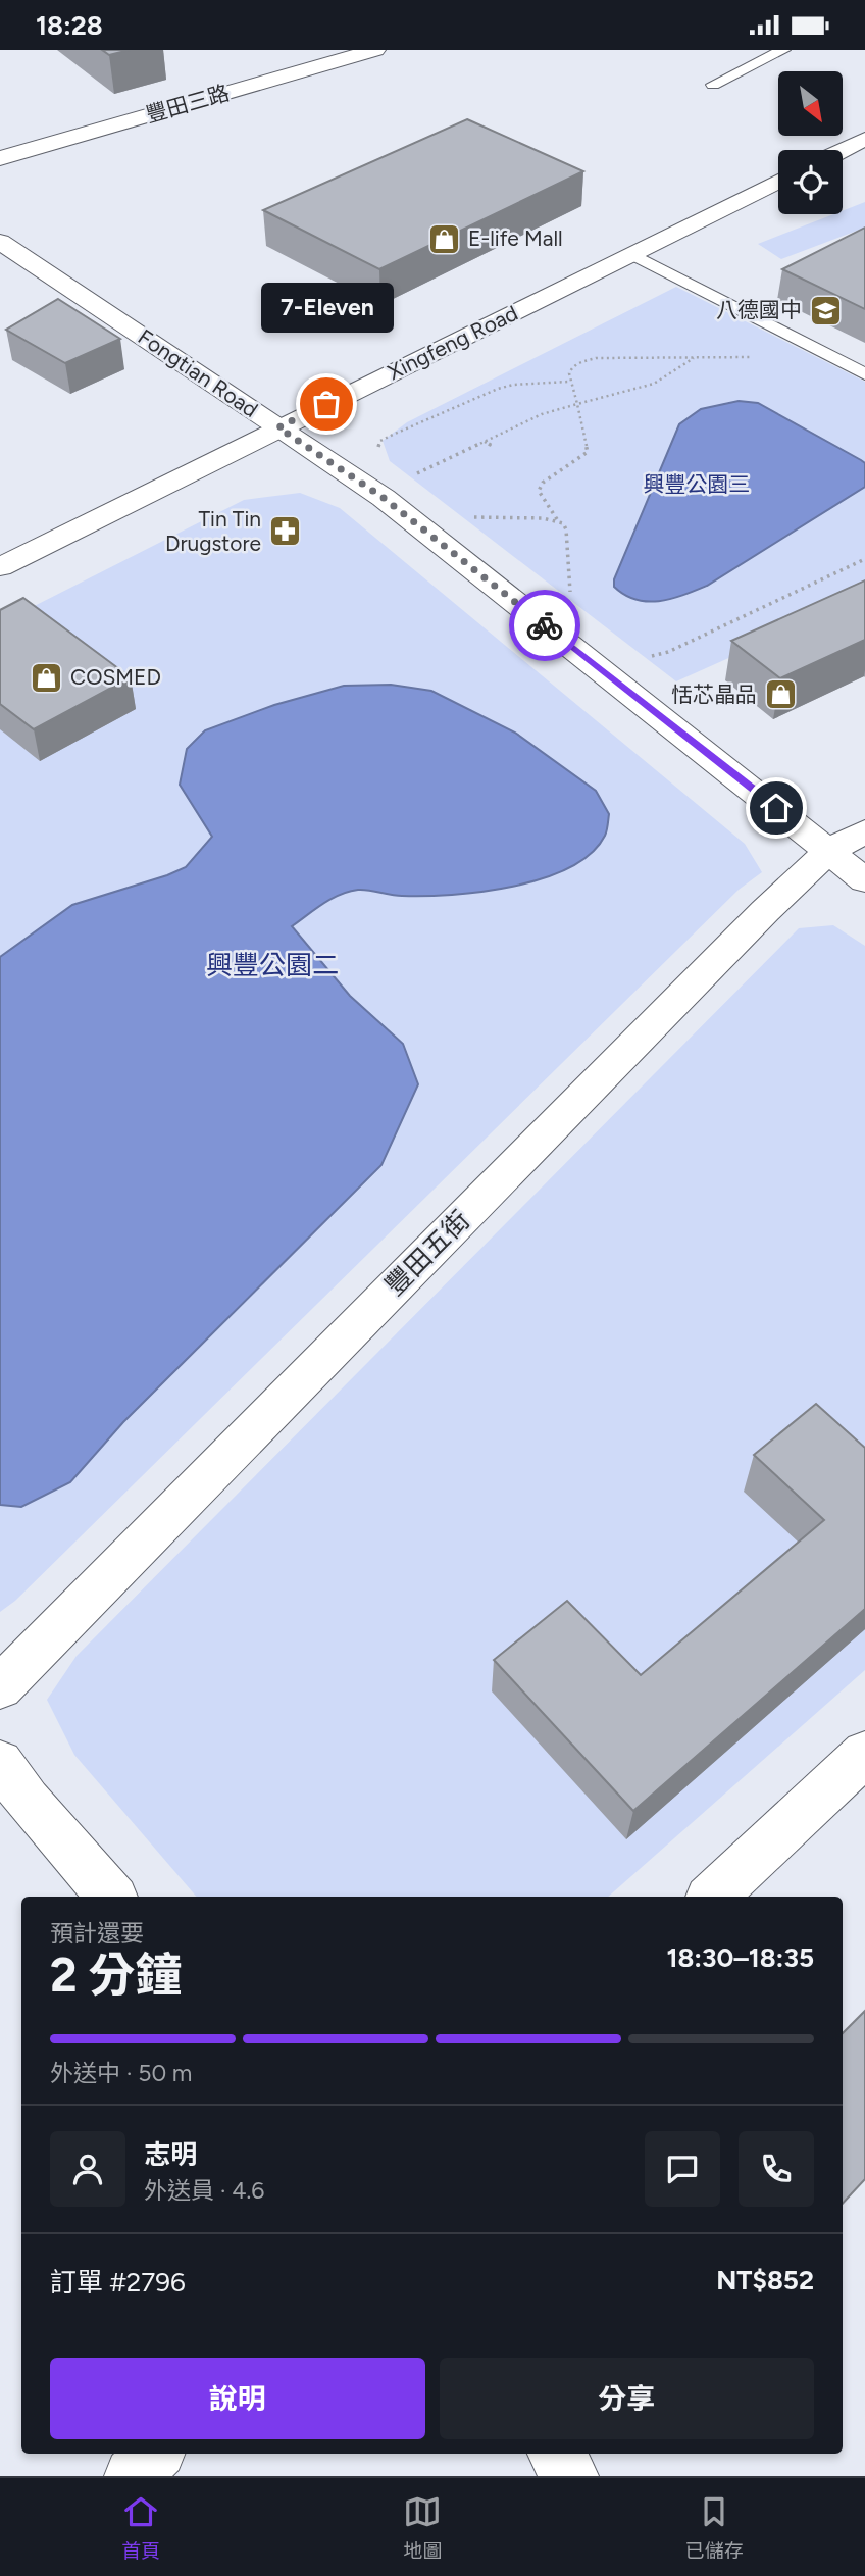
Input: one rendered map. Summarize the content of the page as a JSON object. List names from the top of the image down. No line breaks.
{"streets":{"street":["豐田三路","Xingfeng Road","Fongtian Road","豐田五街"]},"crossings":[["Xingfeng Road","Fongtian Road"],["Fongtian Road","豐田五街"]],"parks":["興豐公園三","興豐公園二"],"places":{"shop":["E-life Mall","COSMED","恬芯晶品"],"school or university":["八德國中"],"other":["7-Eleven"],"pharmacy":["Tin Tin Drugstore"]},"north":"bottom right","page":{"status":"18:28","bubble":"7-Eleven","heading":["2 分鐘","預計還要","18:30–18:35"],"panel":["志明","外送員 · 4.6","訂單 #2796","NT$852"],"bar":"外送中 · 50 m","buttons":["說明","分享"],"tabs":["首頁","地圖","已儲存"]}}
